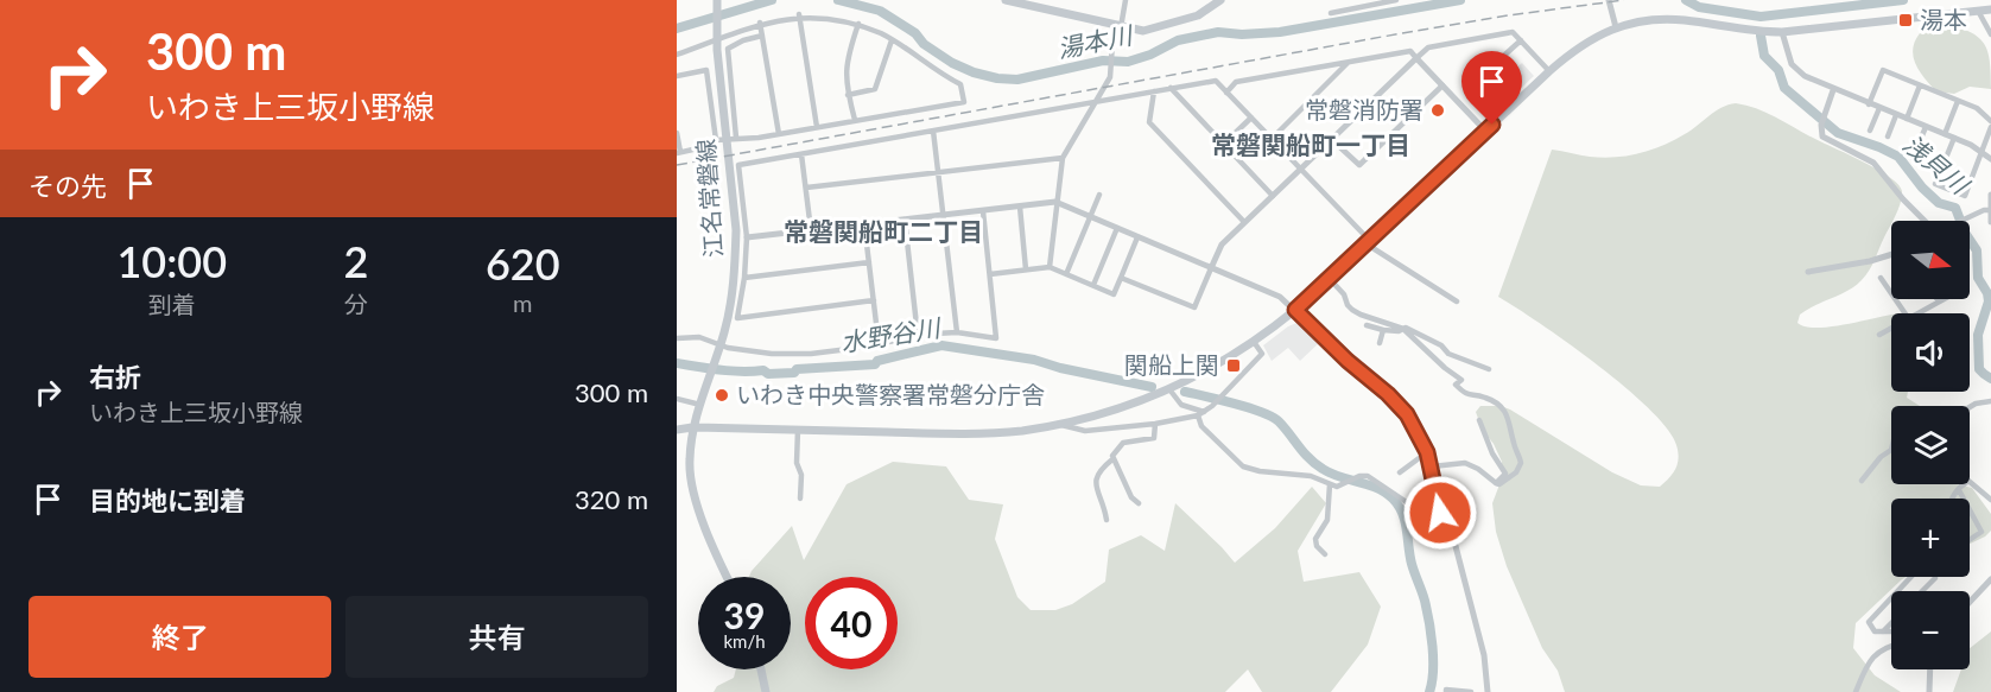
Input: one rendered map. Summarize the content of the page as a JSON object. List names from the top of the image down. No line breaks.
{"streets":{"main road":["江名常磐線"]},"districts":["常磐関船町一丁目","常磐関船町二丁目"],"water":["湯本川","浅貝川","水野谷川"],"places":{"transit":["湯本","関船上関"],"other":["常磐消防署","いわき中央警察署常磐分庁舎"]},"north":"right","page":{"turn":["300 m","いわき上三坂小野線"],"then":"その先","eta":["10:00","到着","2","分","620","m"],"map_buttons":["+","−"],"list":[{"name":"右折","note":"いわき上三坂小野線","value":"300 m"},{"name":"目的地に到着","value":"320 m"}],"speed":"39 km/h","limit":"40","buttons":["終了","共有"]}}
